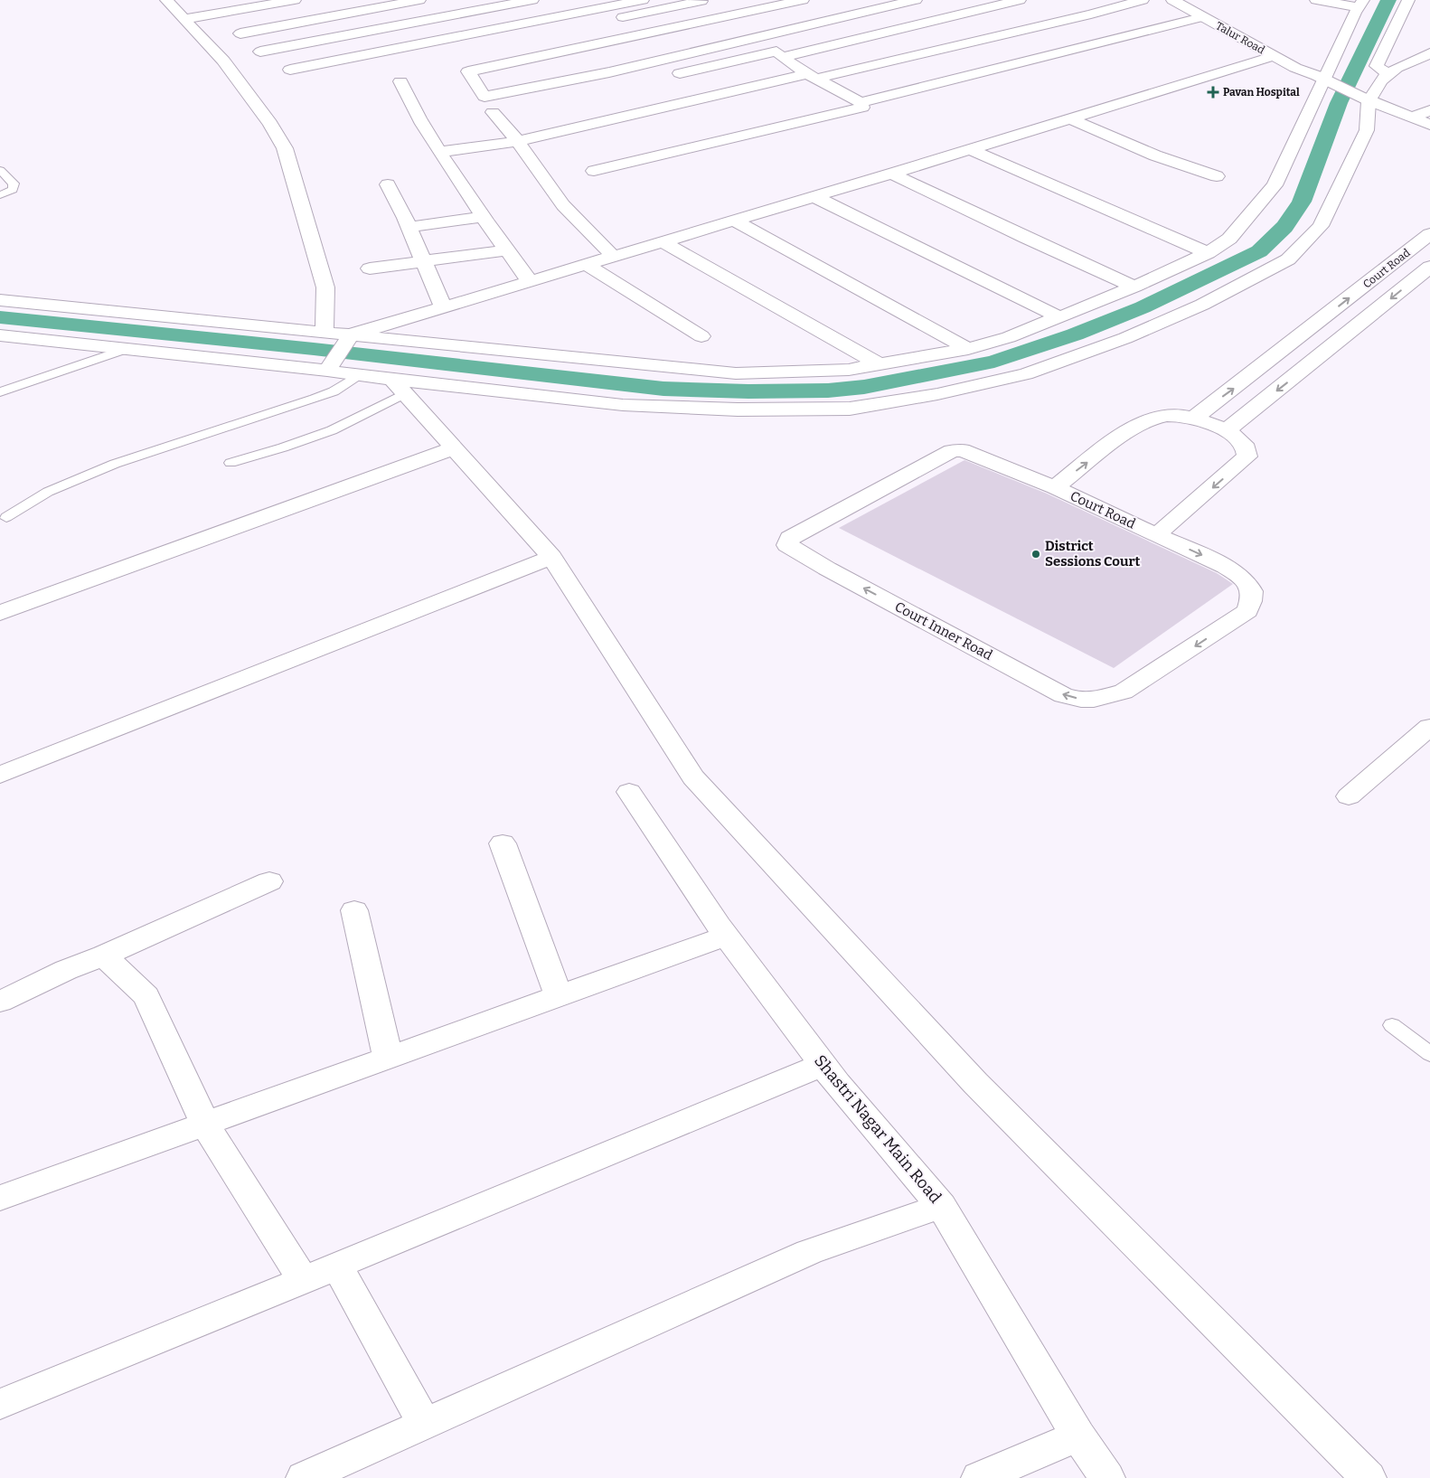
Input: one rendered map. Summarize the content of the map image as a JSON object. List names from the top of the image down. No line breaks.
{"streets":{"street":["Talur Road","Court Road","Court Inner Road","Shastri Nagar Main Road"]},"crossings":[["Court Road","Court Inner Road"]],"places":{"health":["Pavan Hospital"],"other":["District Sessions Court"]}}
